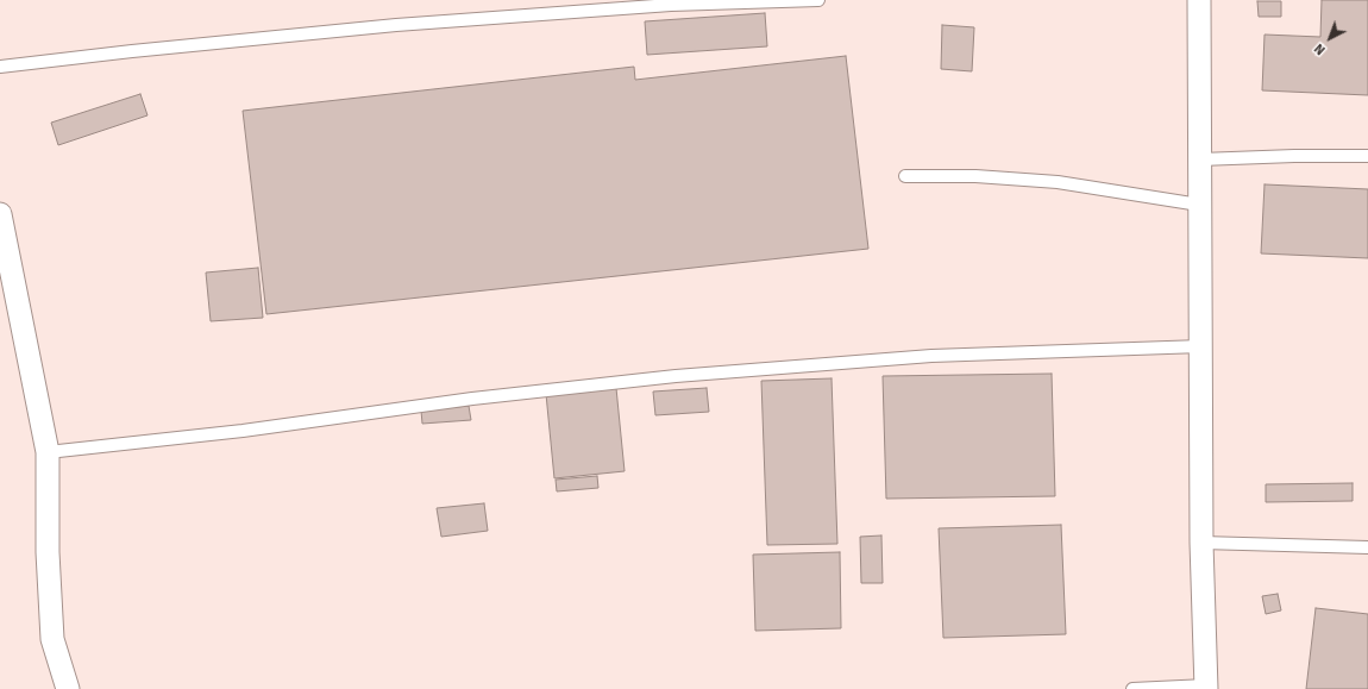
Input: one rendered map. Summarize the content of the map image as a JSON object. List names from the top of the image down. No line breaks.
{"north":"bottom left"}
